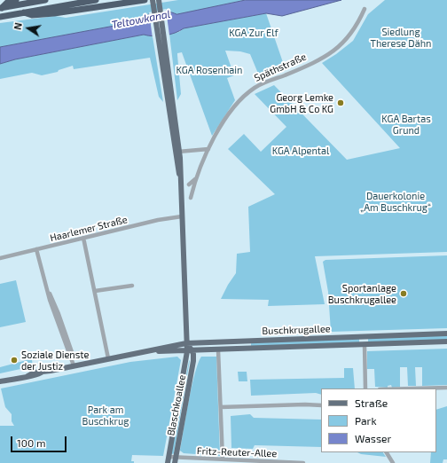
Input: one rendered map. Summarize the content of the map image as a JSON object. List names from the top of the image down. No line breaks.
{"streets":{"main road":["Buschkrugallee","Blaschkoallee"],"street":["Späthstraße","Haarlemer Straße","Fritz-Reuter-Allee"]},"crossings":[["Buschkrugallee","Blaschkoallee"],["Blaschkoallee","Fritz-Reuter-Allee"]],"water":["Teltowkanal"],"parks":["Siedlung Therese Dähn","KGA Zur Elf","KGA Rosenhain","KGA Bartas Grund","KGA Alpental","Dauerkolonie „Am Buschkrug“","Park am Buschkrug"],"places":["Georg Lemke GmbH & Co KG","Sportanlage Buschkrugallee","Soziale Dienste der Justiz"],"legend":["Straße","Park","Wasser"],"scale_bar":"100 m","north":"left"}
